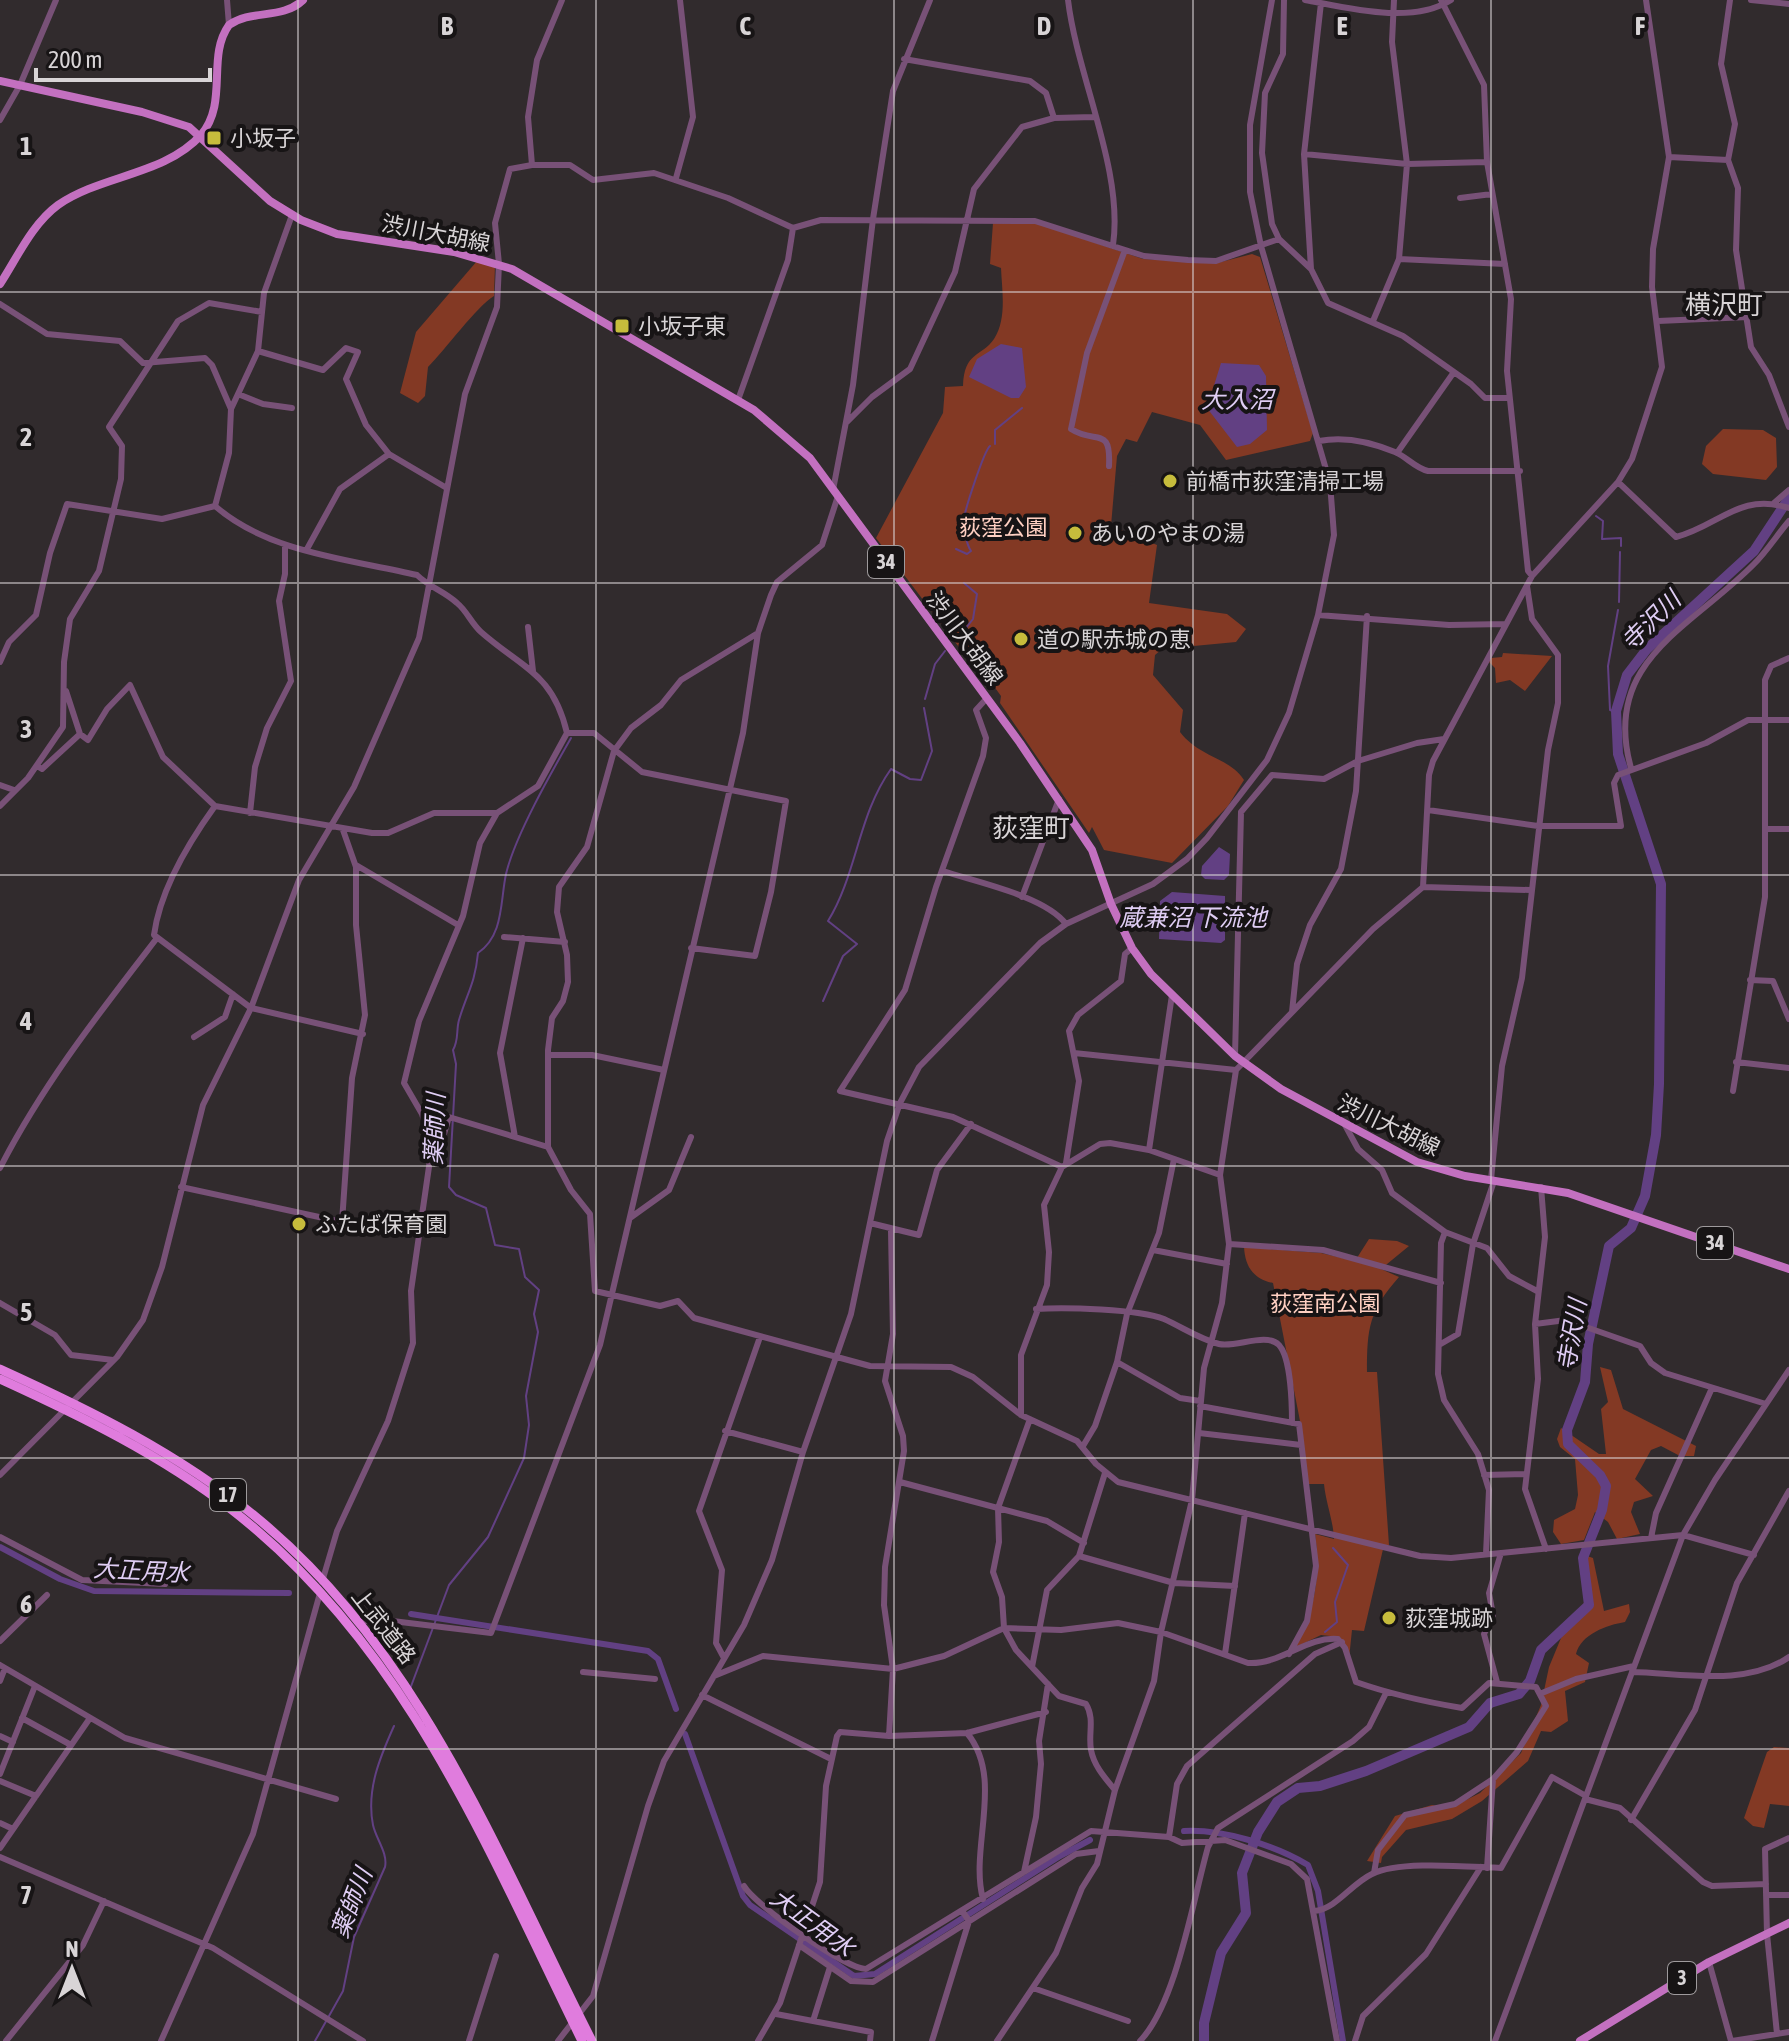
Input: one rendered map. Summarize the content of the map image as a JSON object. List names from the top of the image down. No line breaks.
{"streets":{"highway":["17","上武道路"],"main road":["渋川大胡線","34","3"]},"districts":["横沢町","荻窪町"],"water":["大入沼","寺沢川","蔵兼沼 下流池","薬師川","大正用水"],"parks":["荻窪公園","荻窪南公園"],"places":{"transit":["小坂子","小坂子東"],"other":["前橋市荻窪清掃工場","あいのやまの湯","道の駅赤城の恵","ふたば保育園","荻窪城跡"]},"scale_bar":"200 m","north":"top","grid":{"columns":["B","C","D","E","F"],"rows":["1","2","3","4","5","6","7"]}}
